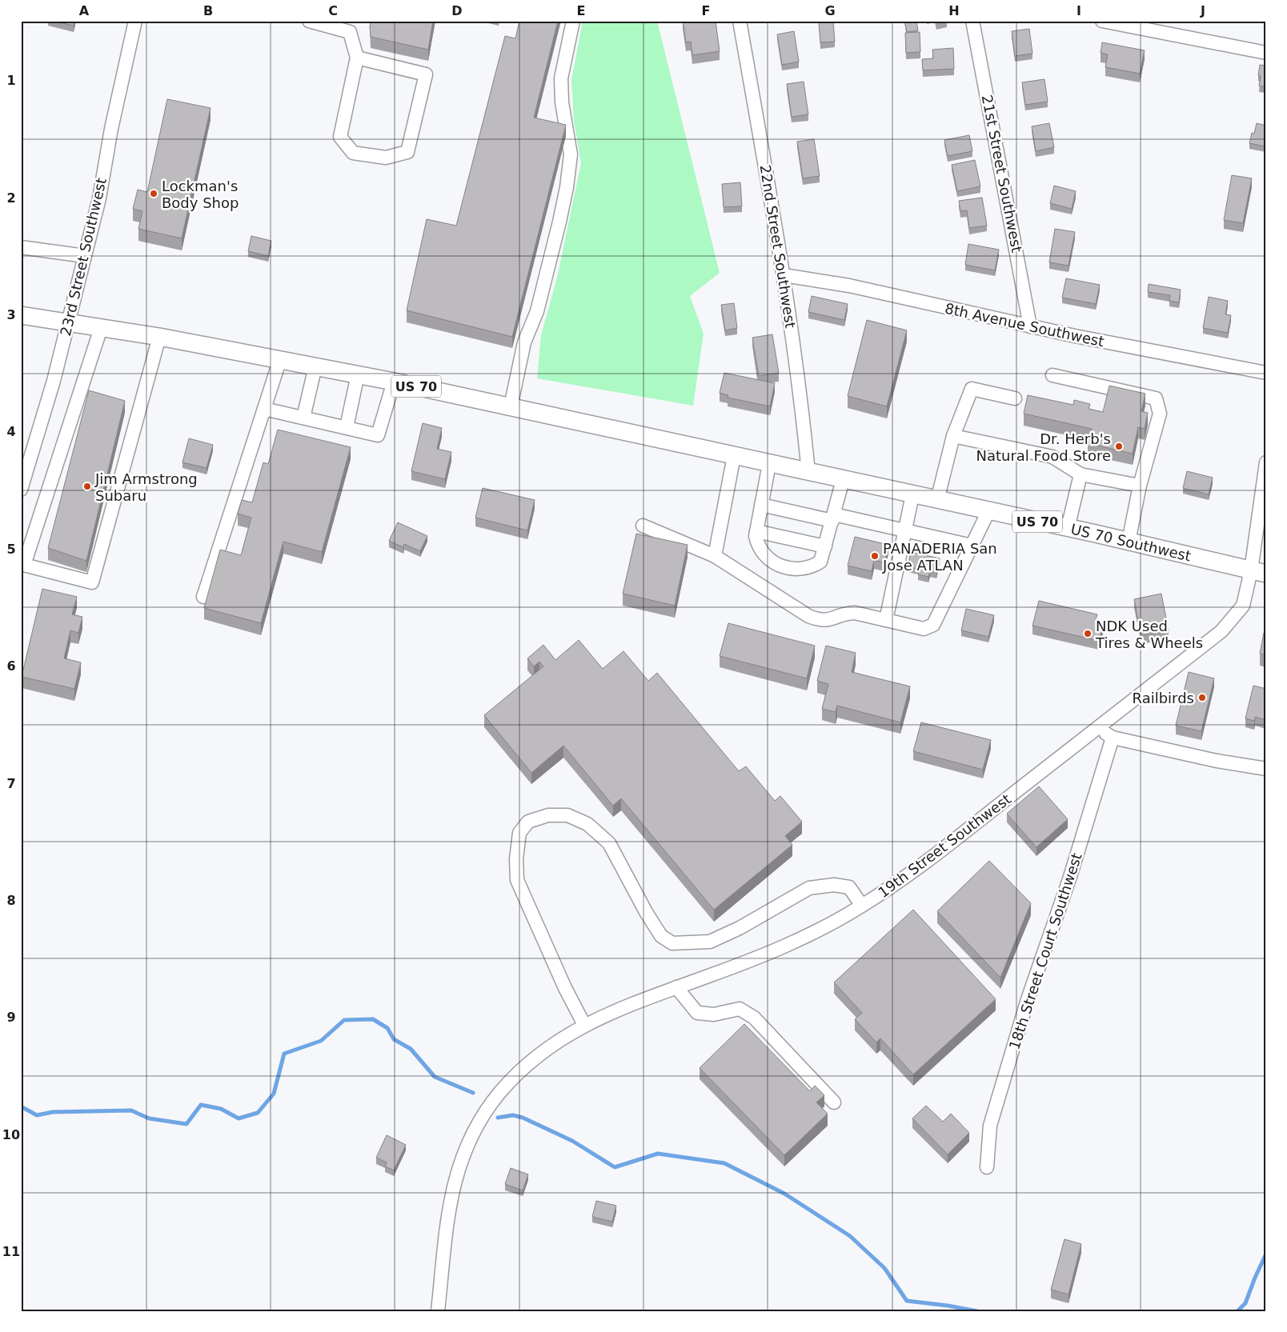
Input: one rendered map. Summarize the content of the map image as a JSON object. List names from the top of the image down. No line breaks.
{"streets":{"main road":["US 70","US 70 Southwest"],"street":["21st Street Southwest","22nd Street Southwest","23rd Street Southwest","8th Avenue Southwest","19th Street Southwest","18th Street Court Southwest"]},"crossings":[["21st Street Southwest","8th Avenue Southwest"],["22nd Street Southwest","8th Avenue Southwest"],["22nd Street Southwest","US 70"],["22nd Street Southwest","US 70 Southwest"],["23rd Street Southwest","US 70"],["US 70","US 70 Southwest"],["US 70 Southwest","19th Street Southwest"]],"places":["Lockman's Body Shop","Dr. Herb's Natural Food Store","Jim Armstrong Subaru","PANADERIA San Jose ATLAN","NDK Used Tires & Wheels","Railbirds"],"grid":{"columns":["A","B","C","D","E","F","G","H","I","J"],"rows":["1","2","3","4","5","6","7","8","9","10","11"]}}
